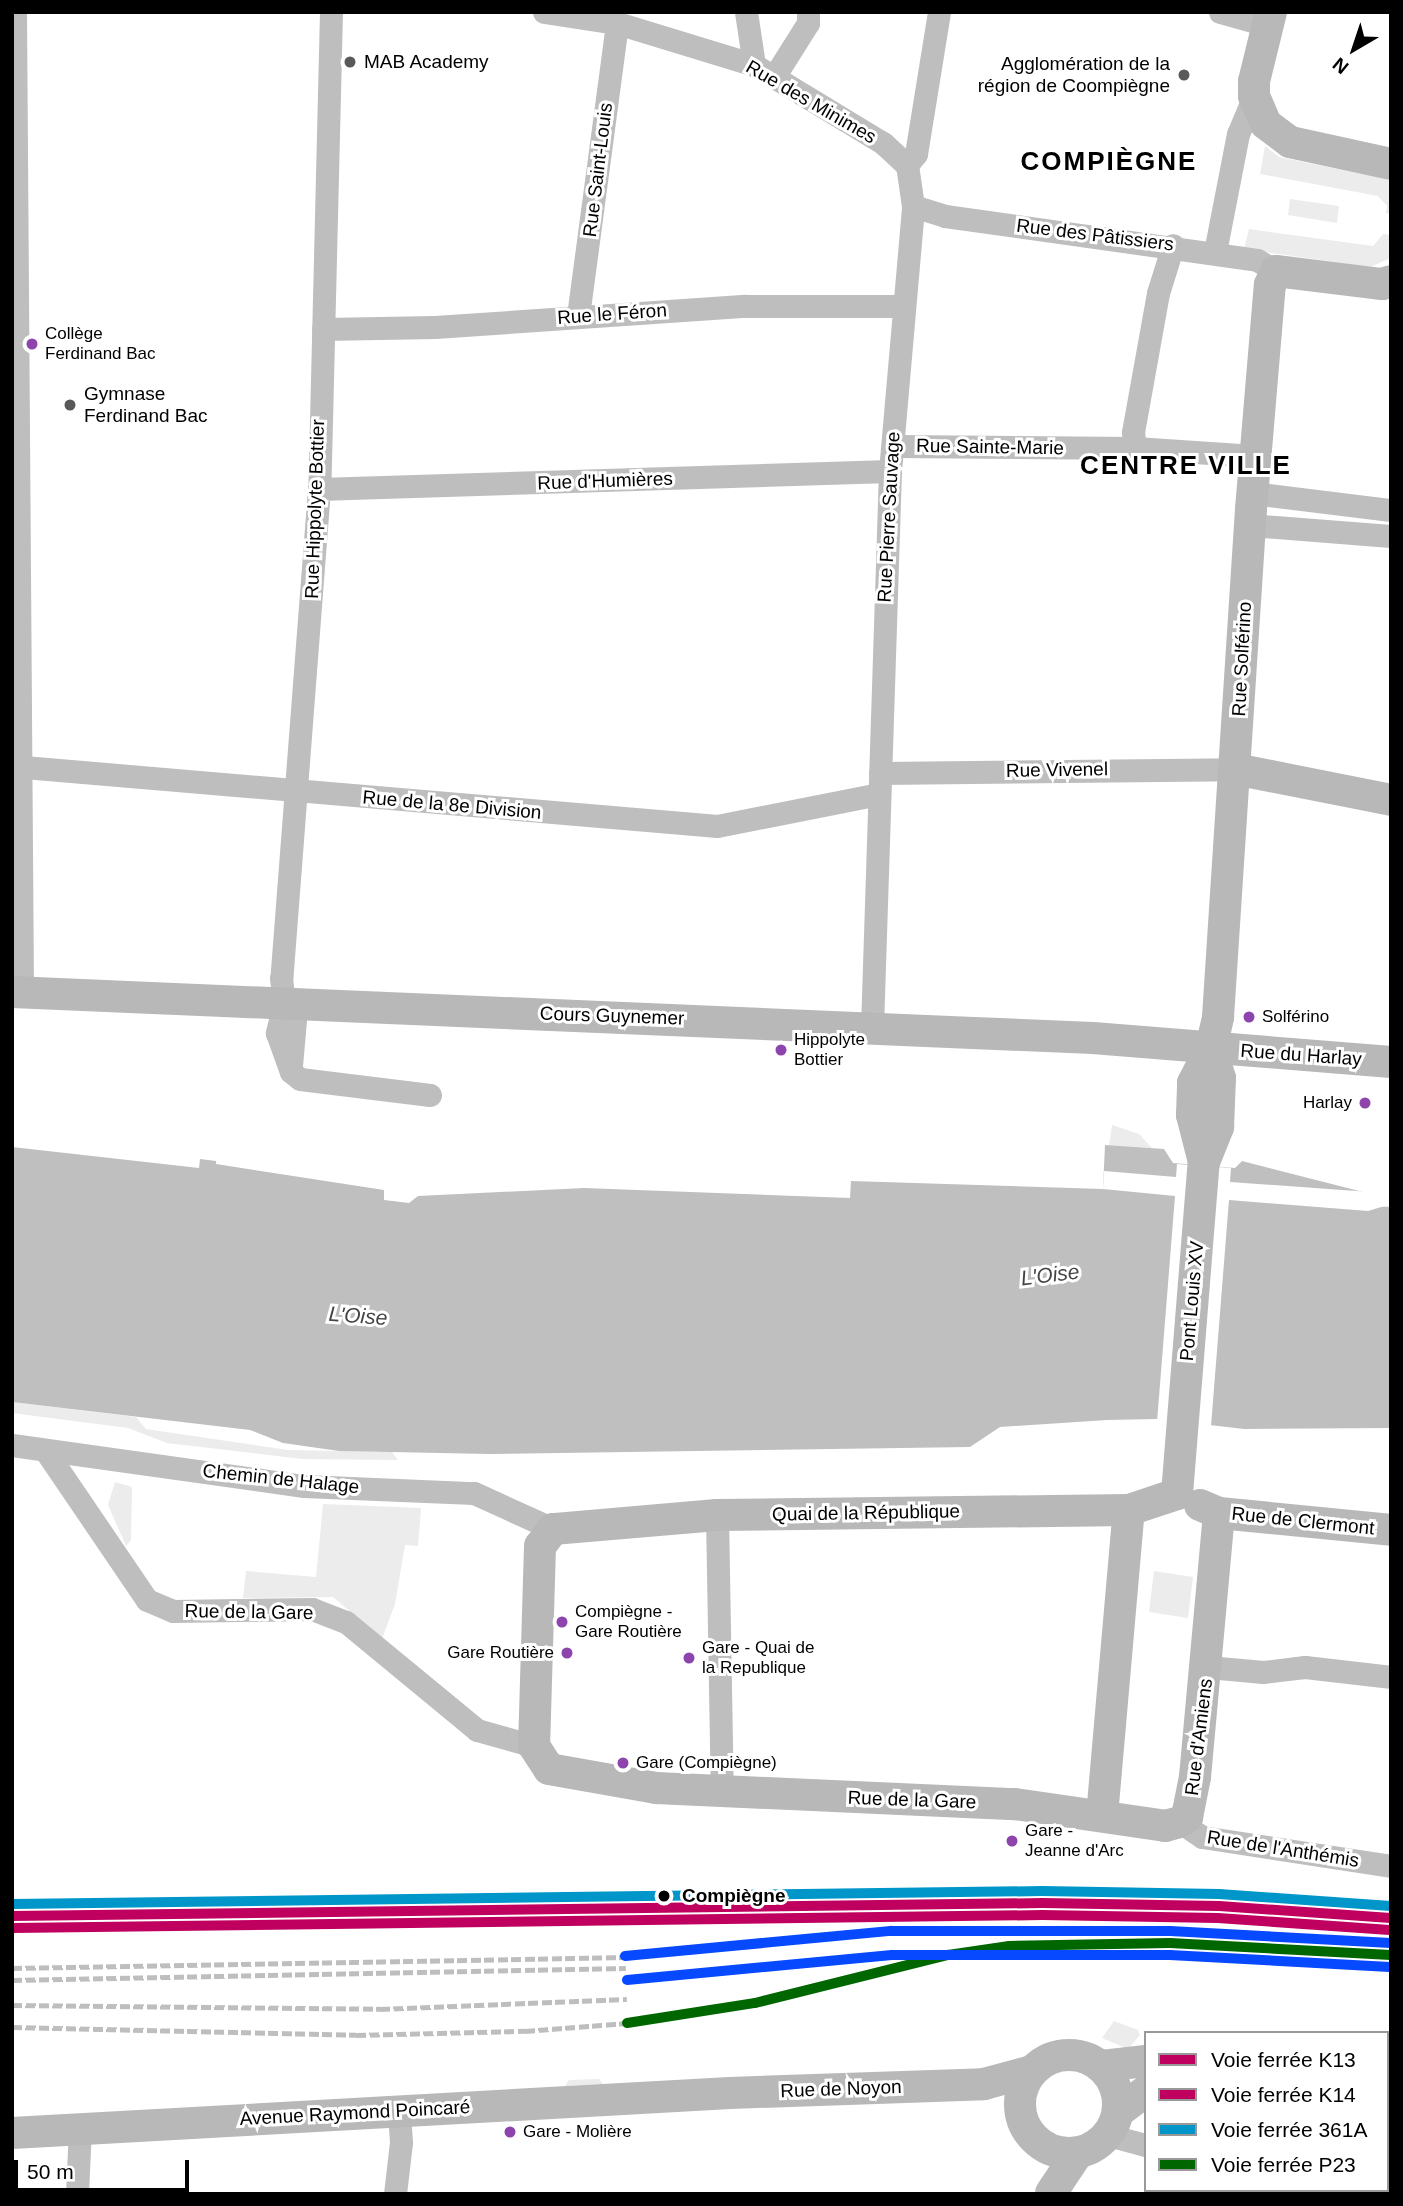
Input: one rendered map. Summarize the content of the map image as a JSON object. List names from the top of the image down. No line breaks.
{"streets":{"main road":["Rue Solférino","Cours Guynemer","Rue du Harlay","Pont Louis XV","Quai de la République","Rue de Clermont","Rue de la Gare","Rue d'Amiens","Rue de Noyon","Avenue Raymond Poincaré"],"street":["Rue des Minimes","Rue Saint-Louis","Rue des Pâtissiers","Rue le Féron","Rue Sainte-Marie","Rue d'Humières","Rue Hippolyte Bottier","Rue Pierre Sauvage","Rue Vivenel","Rue de la 8e Division","Chemin de Halage","Rue de l'Anthémis"]},"crossings":[["Rue des Minimes","Rue Saint-Louis"],["Rue des Minimes","Rue Pierre Sauvage"],["Rue Saint-Louis","Rue le Féron"],["Rue des Pâtissiers","Rue Pierre Sauvage"],["Rue des Pâtissiers","Rue Solférino"],["Rue le Féron","Rue Hippolyte Bottier"],["Rue le Féron","Rue Pierre Sauvage"],["Rue Sainte-Marie","Rue Pierre Sauvage"],["Rue Sainte-Marie","Rue Solférino"],["Rue d'Humières","Rue Hippolyte Bottier"],["Rue d'Humières","Rue Pierre Sauvage"],["Rue Hippolyte Bottier","Rue de la 8e Division"],["Rue Hippolyte Bottier","Cours Guynemer"],["Rue Pierre Sauvage","Rue Vivenel"],["Rue Pierre Sauvage","Rue de la 8e Division"],["Rue Pierre Sauvage","Cours Guynemer"],["Rue Solférino","Rue Vivenel"],["Rue Solférino","Cours Guynemer"],["Rue Solférino","Rue du Harlay"],["Rue Solférino","Pont Louis XV"],["Rue Vivenel","Rue de la 8e Division"],["Cours Guynemer","Rue du Harlay"],["Pont Louis XV","Quai de la République"],["Pont Louis XV","Rue de Clermont"],["Chemin de Halage","Quai de la République"],["Chemin de Halage","Rue de la Gare"],["Quai de la République","Rue de Clermont"],["Rue de Clermont","Rue d'Amiens"],["Rue de la Gare","Rue d'Amiens"],["Rue d'Amiens","Rue de l'Anthémis"],["Rue de Noyon","Avenue Raymond Poincaré"]],"districts":["COMPIÈGNE","CENTRE VILLE"],"water":["L'Oise"],"places":["MAB Academy","Agglomération de la région de Coompiègne","Collège Ferdinand Bac","Gymnase Ferdinand Bac","Solférino","Hippolyte Bottier","Harlay","Compiègne - Gare Routière","Gare Routière","Gare - Quai de la Republique","Gare (Compiègne)","Gare - Jeanne d'Arc","Compiègne","Gare - Molière"],"lines":["rail line 361A","rail line K13","rail line K14","rail line P23"],"legend":["Voie ferrée K13","Voie ferrée K14","Voie ferrée 361A","Voie ferrée P23"],"scale_bar":"50 m","north":"bottom left"}
